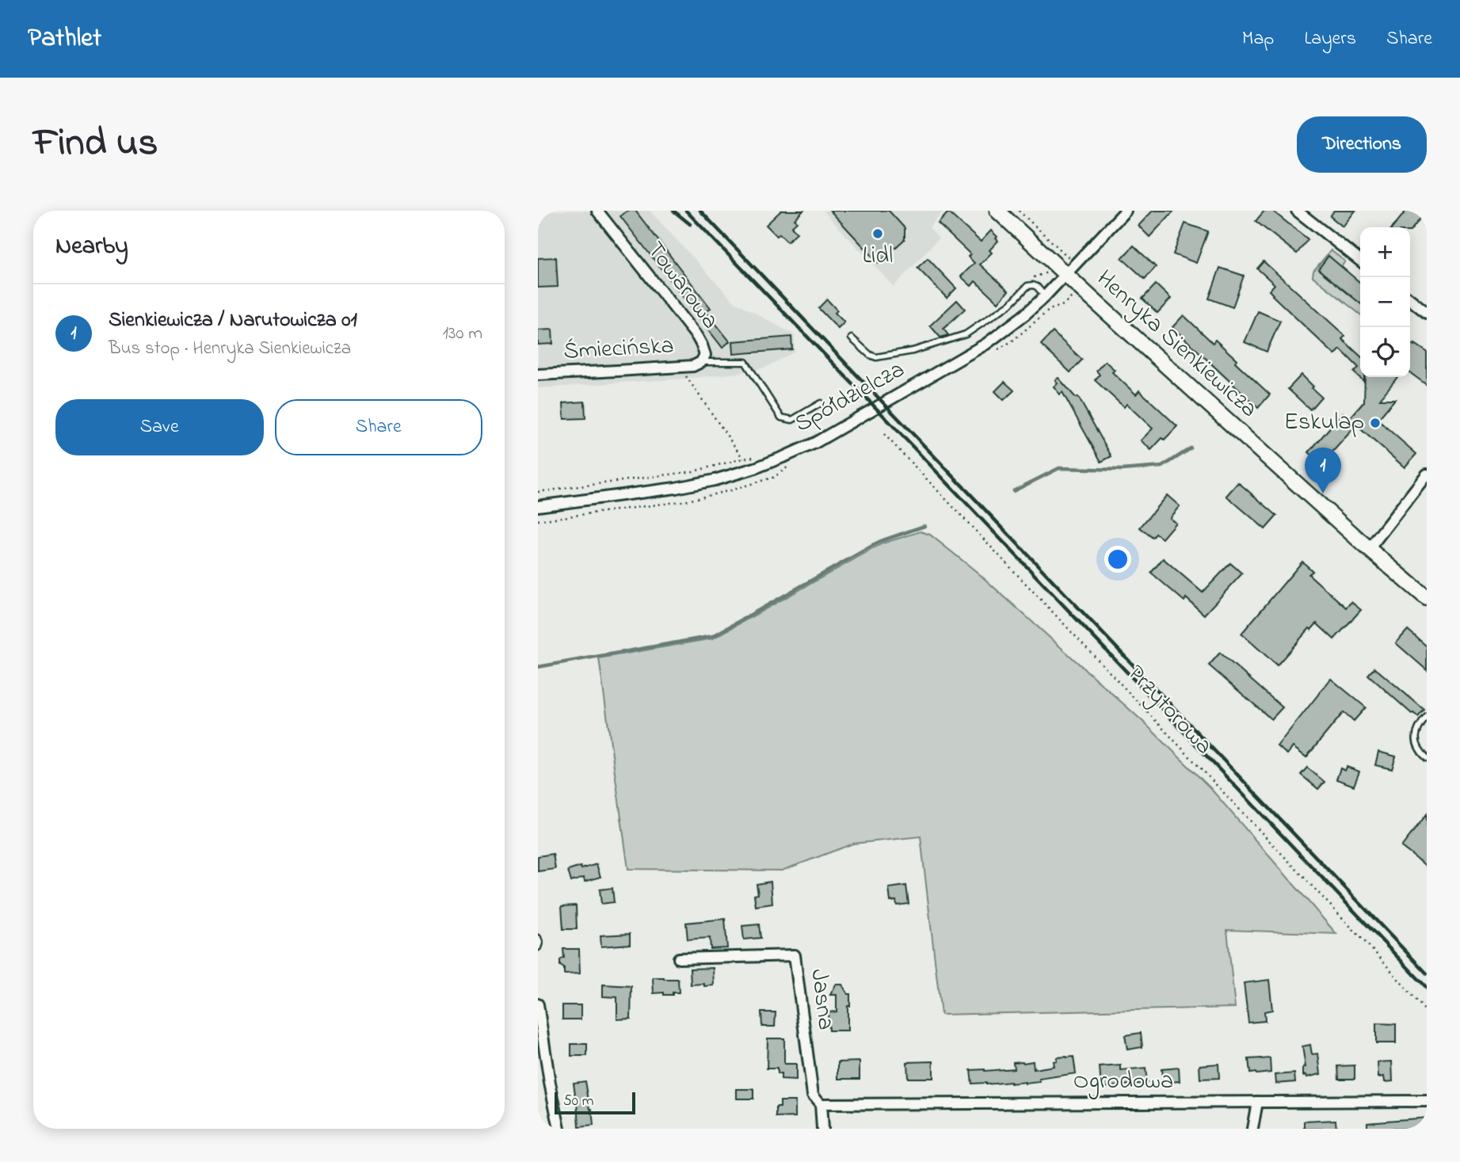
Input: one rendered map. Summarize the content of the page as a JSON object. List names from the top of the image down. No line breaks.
{"streets":{"street":["Towarowa","Henryka Sienkiewicza","Śmiecińska","Spółdzielcza","Jasna","Ogrodowa"],"path":["Przytorowa"]},"crossings":[["Towarowa","Śmiecińska"],["Henryka Sienkiewicza","Spółdzielcza"],["Jasna","Ogrodowa"]],"places":["Lidl","Eskulap"],"scale_bar":"50 m","page":{"header":"Pathlet","nav":["Map","Layers","Share"],"title":"Find us","buttons":["Directions",["Save","Share"]],"heading":"Nearby","map_buttons":["+","−"],"list":[{"mark":"1","name":"Sienkiewicza / Narutowicza 01","note":"Bus stop · Henryka Sienkiewicza","value":"130 m"}],"pins":"1","scale":"50 m"}}
